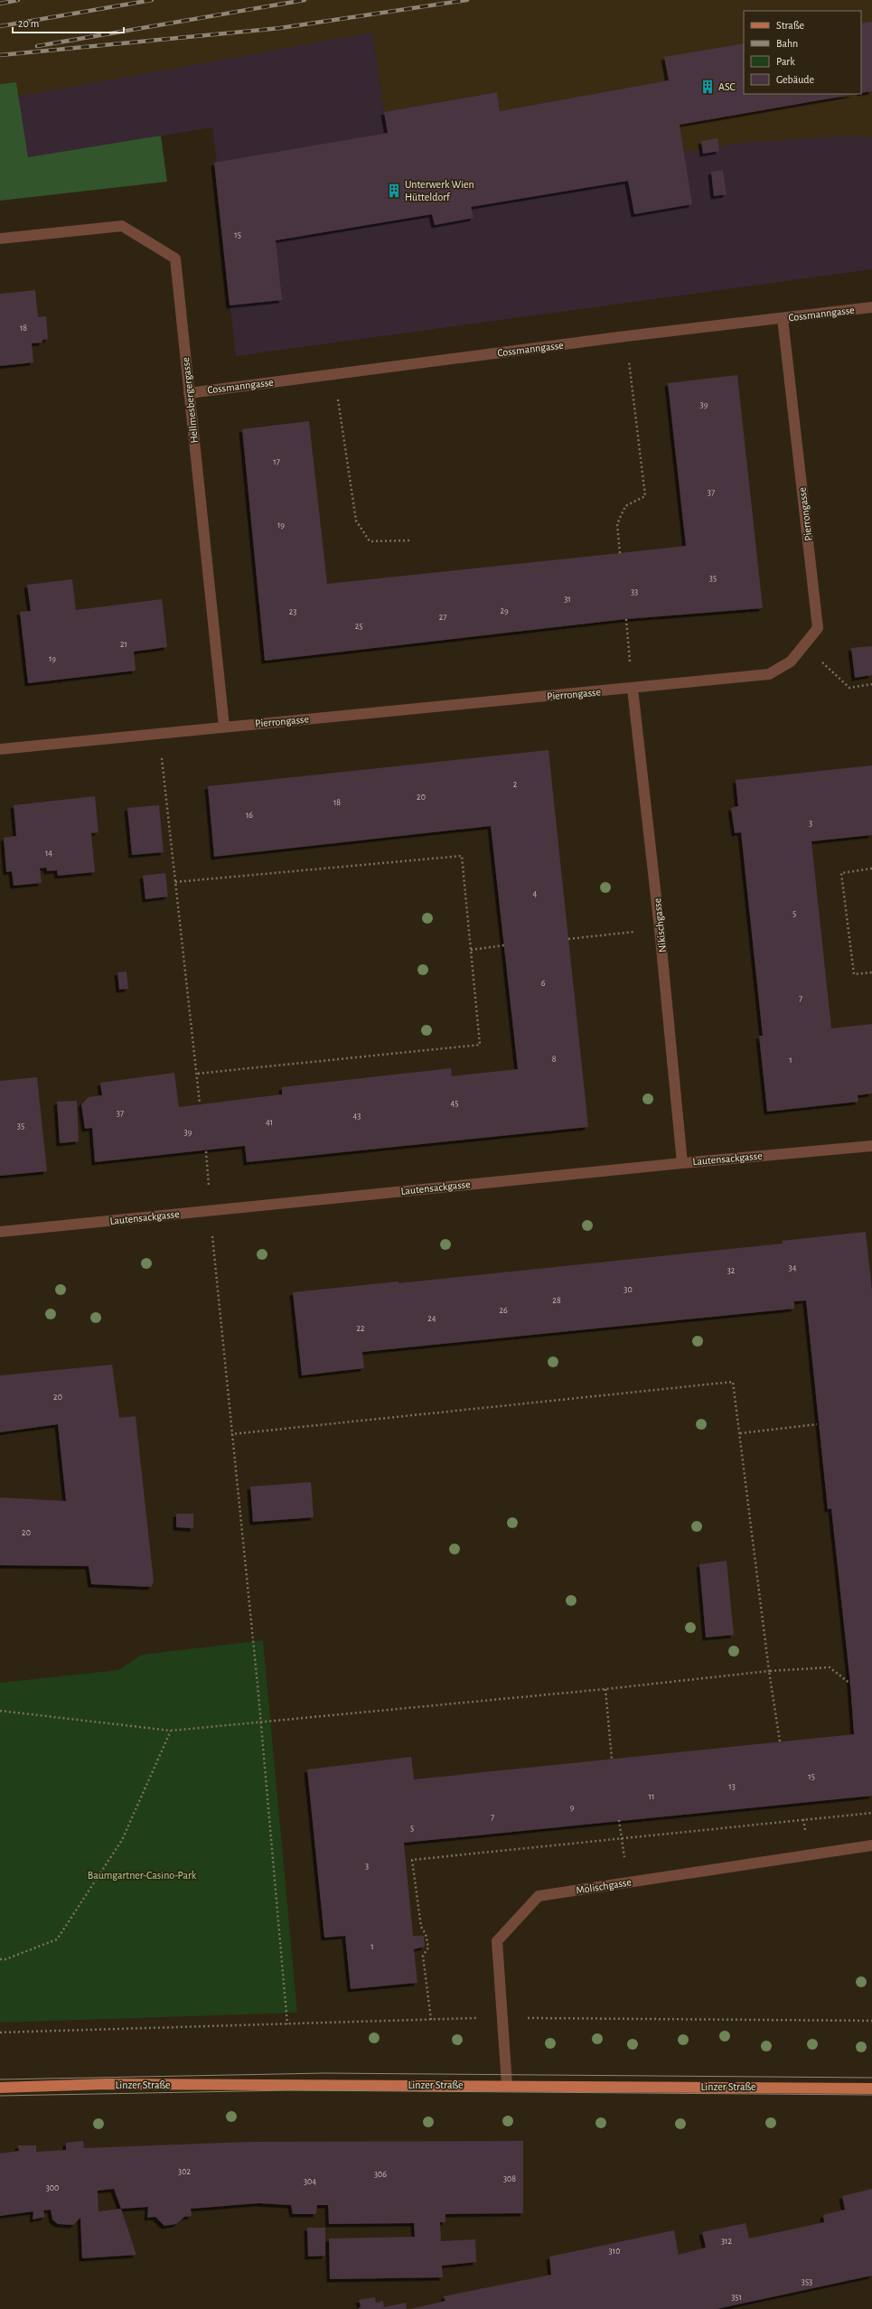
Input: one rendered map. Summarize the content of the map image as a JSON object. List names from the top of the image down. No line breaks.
{"streets":{"main road":["Linzer Straße"],"street":["Cossmanngasse","Hellmesbergergasse","Pierrongasse","Nikischgasse","Lautensackgasse","Molischgasse"]},"crossings":[["Cossmanngasse","Hellmesbergergasse"],["Cossmanngasse","Pierrongasse"],["Hellmesbergergasse","Pierrongasse"],["Pierrongasse","Nikischgasse"],["Nikischgasse","Lautensackgasse"],["Molischgasse","Linzer Straße"]],"parks":["Baumgartner-Casino-Park"],"places":{"building":["ASC","Unterwerk Wien Hütteldorf"]},"house_numbers":["15","18","39","17","37","19","35","33","31","29","23","27","25","21","19","2","20","18","16","3","14","4","5","6","7","8","1","45","37","43","41","35","39","34","32","30","28","26","24","22","20","20","15","13","11","9","7","5","3","1","302","306","308","304","300","312","310","353","351"],"legend":["Straße","Bahn","Park","Gebäude"],"scale_bar":"20 m"}
